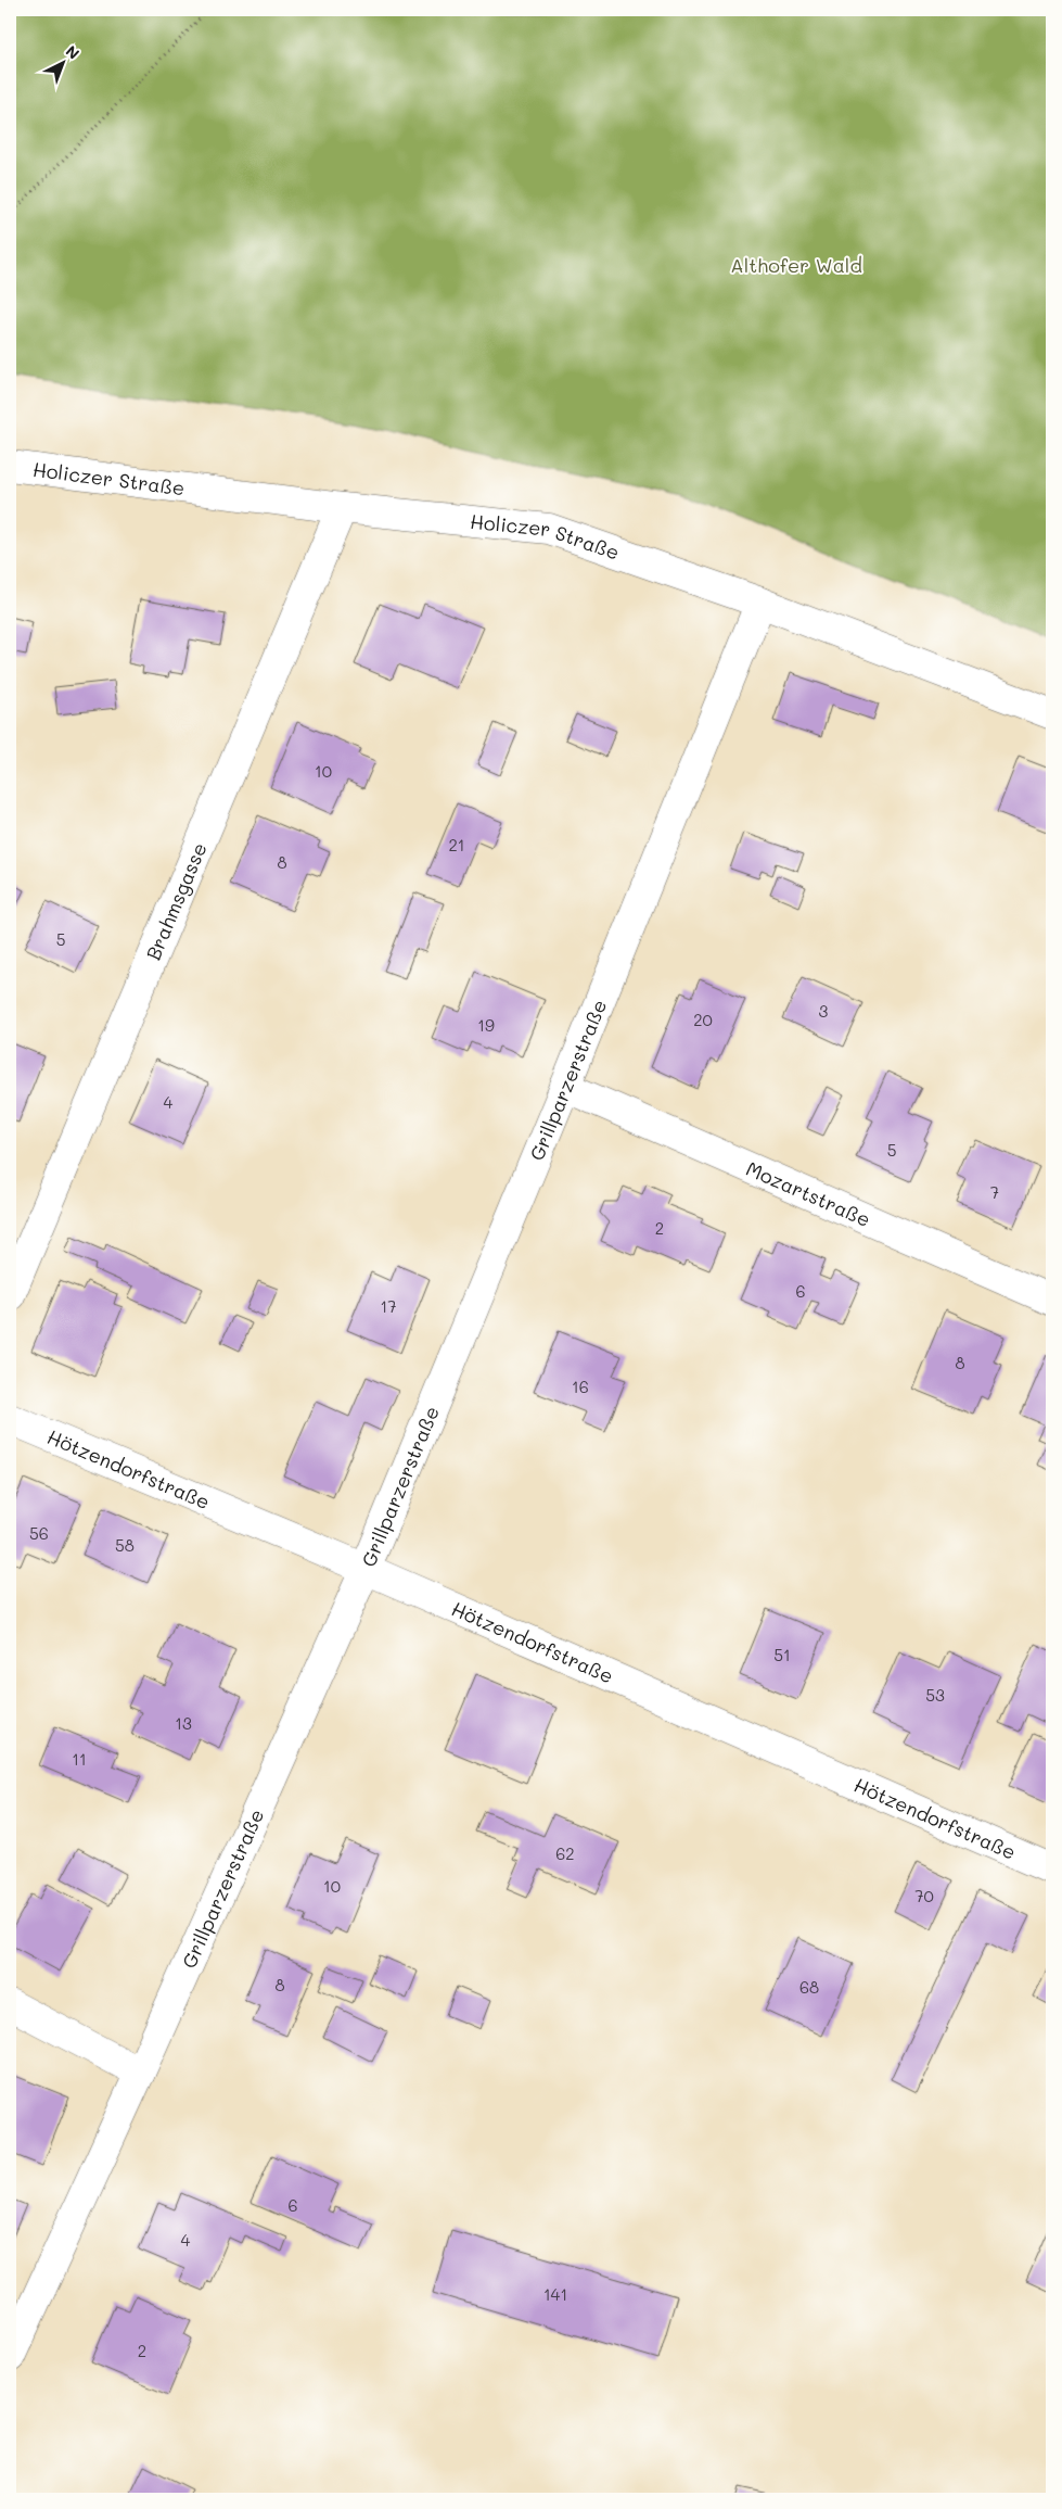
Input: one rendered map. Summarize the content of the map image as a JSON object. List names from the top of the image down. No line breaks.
{"streets":{"street":["Holiczer Straße","Brahmsgasse","Grillparzerstraße","Mozartstraße","Hötzendorfstraße"]},"crossings":[["Holiczer Straße","Brahmsgasse"],["Holiczer Straße","Grillparzerstraße"],["Grillparzerstraße","Mozartstraße"],["Grillparzerstraße","Hötzendorfstraße"]],"parks":["Althofer Wald"],"house_numbers":["10","21","8","5","3","20","19","4","5","7","2","6","17","8","16","56","58","51","53","13","11","62","10","70","8","68","6","4","141","2"],"north":"top right"}
